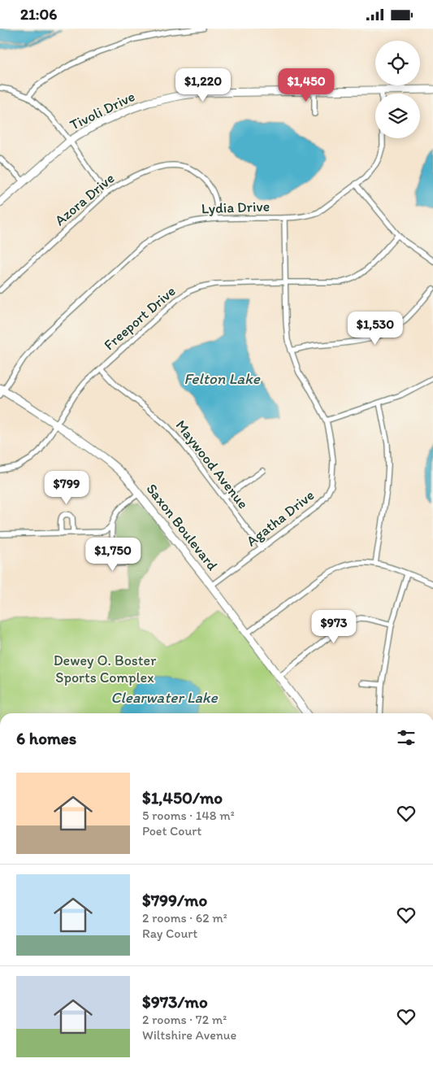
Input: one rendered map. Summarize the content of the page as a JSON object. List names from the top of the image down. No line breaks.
{"streets":{"main road":["Tivoli Drive","Saxon Boulevard"],"street":["Azora Drive","Lydia Drive","Freeport Drive","Maywood Avenue","Agatha Drive"]},"crossings":[["Tivoli Drive","Lydia Drive"],["Azora Drive","Lydia Drive"],["Lydia Drive","Agatha Drive"],["Lydia Drive","Saxon Boulevard"],["Freeport Drive","Maywood Avenue"],["Freeport Drive","Agatha Drive"],["Freeport Drive","Saxon Boulevard"],["Maywood Avenue","Agatha Drive"],["Agatha Drive","Saxon Boulevard"]],"water":["Felton Lake","Clearwater Lake"],"parks":["Dewey O. Boster Sports Complex"],"page":{"status":"21:06","price":["$1,220","$1,450","$1,530","$799","$1,750","$973"],"heading":"6 homes","list":[{"name":"$1,450/mo","note":"5 rooms · 148 m² · Poet Court"},{"name":"$799/mo","note":"2 rooms · 62 m² · Ray Court"},{"name":"$973/mo","note":"2 rooms · 72 m² · Wiltshire Avenue"}]}}
